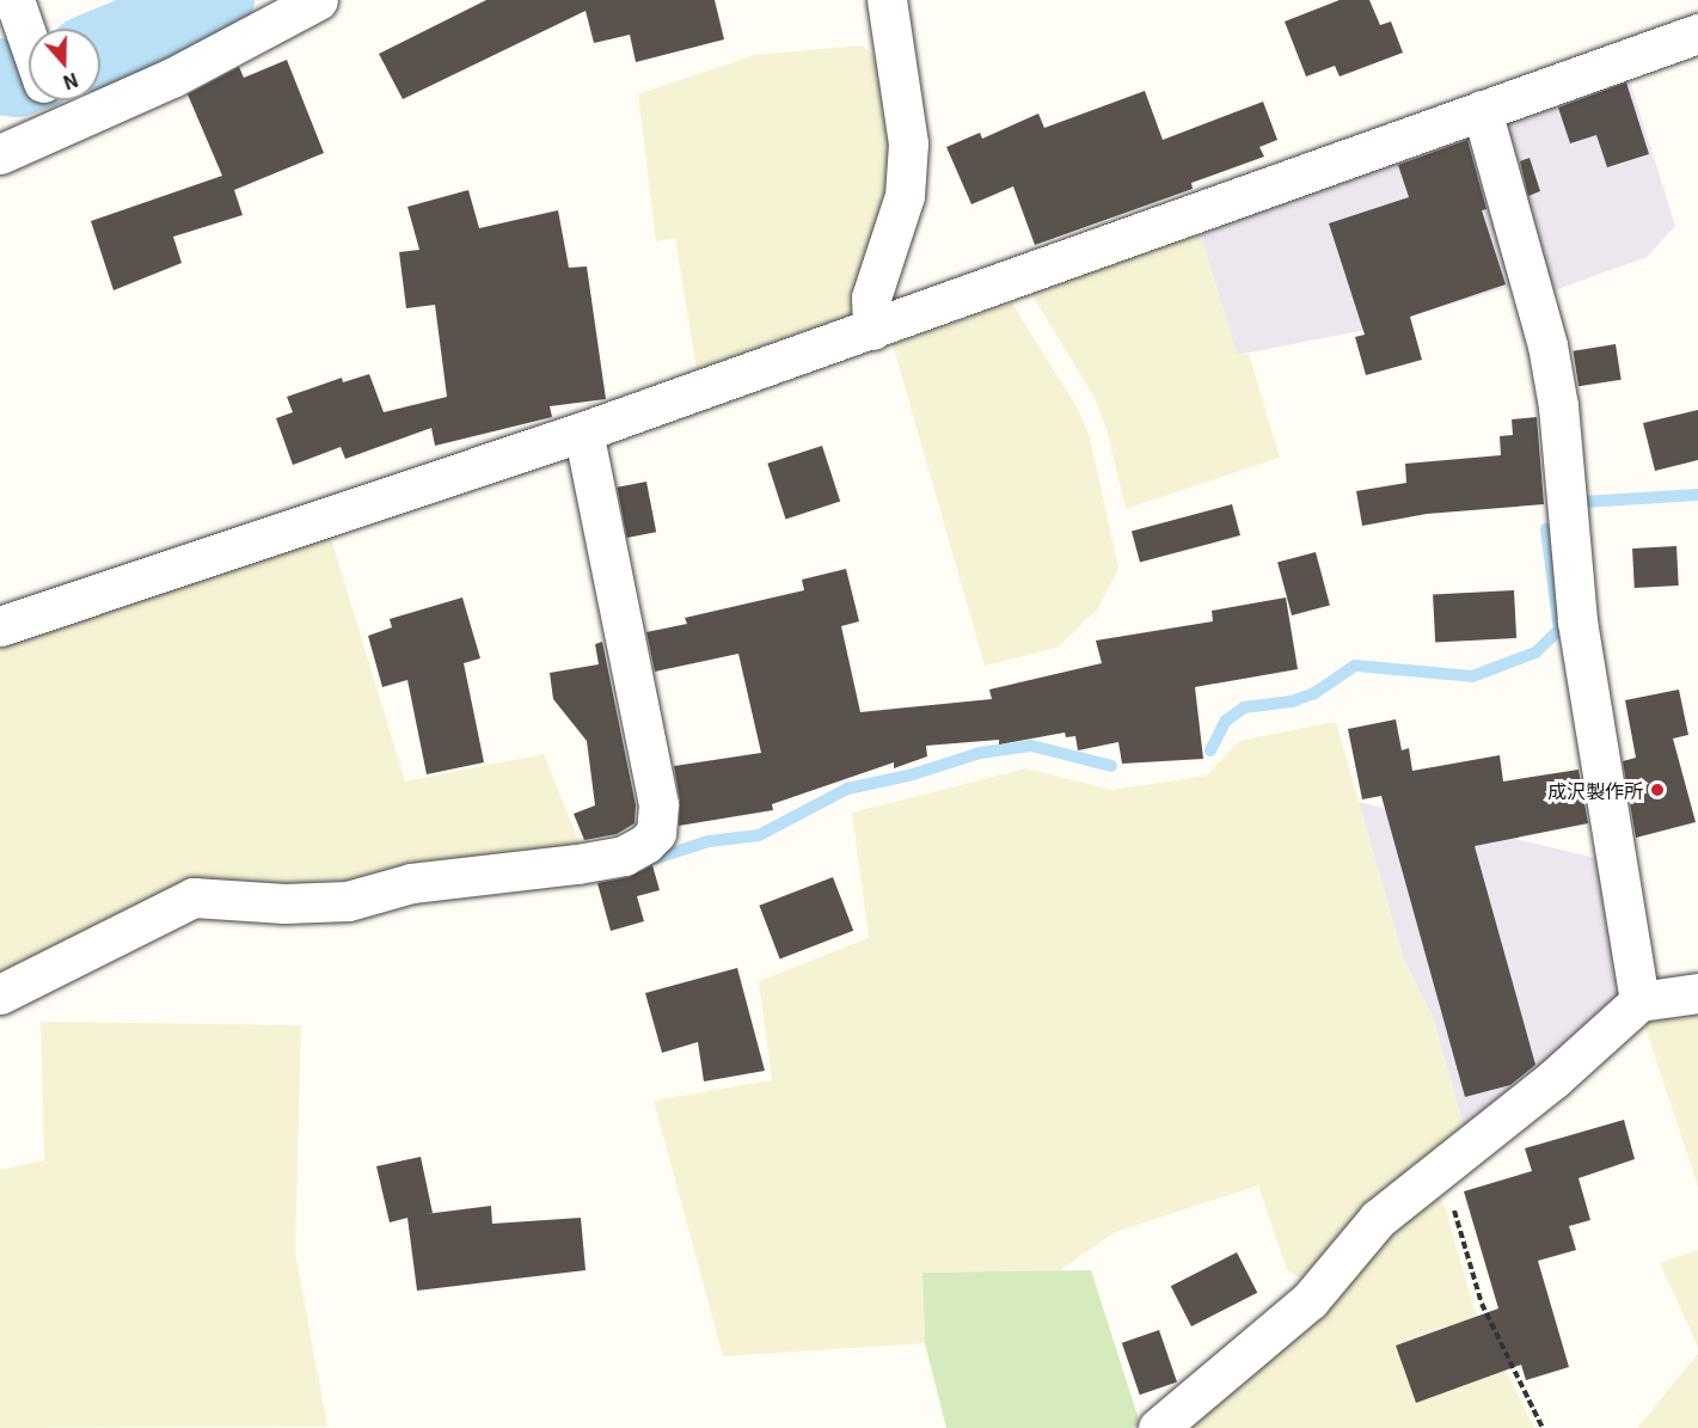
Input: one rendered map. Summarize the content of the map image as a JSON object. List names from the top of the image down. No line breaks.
{"places":["成沢製作所"],"north":"bottom"}
